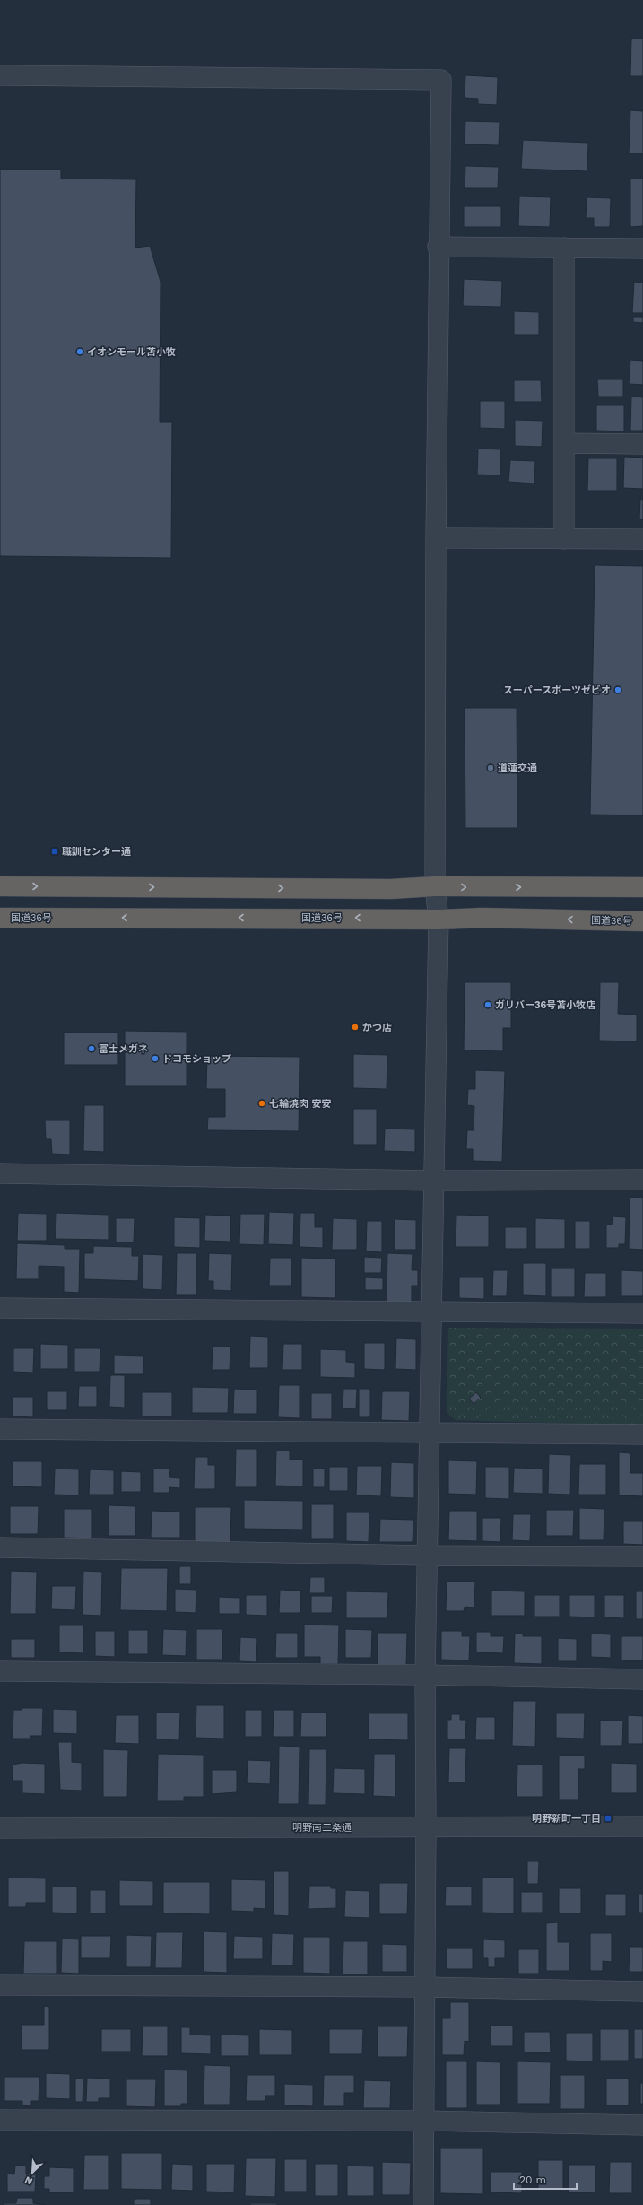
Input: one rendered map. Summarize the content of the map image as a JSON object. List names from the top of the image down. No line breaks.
{"streets":{"highway":["国道36号"],"street":["明野南二条通"]},"places":{"other":["イオンモール苫小牧","スーパースポーツゼビオ","道蓮交通","ガリバー36号苫小牧店","かつ店","富士メガネ","ドコモショップ","七輪焼肉 安安"],"transit":["職訓センター通","明野新町一丁目"]},"scale_bar":"20 m","north":"bottom left"}
